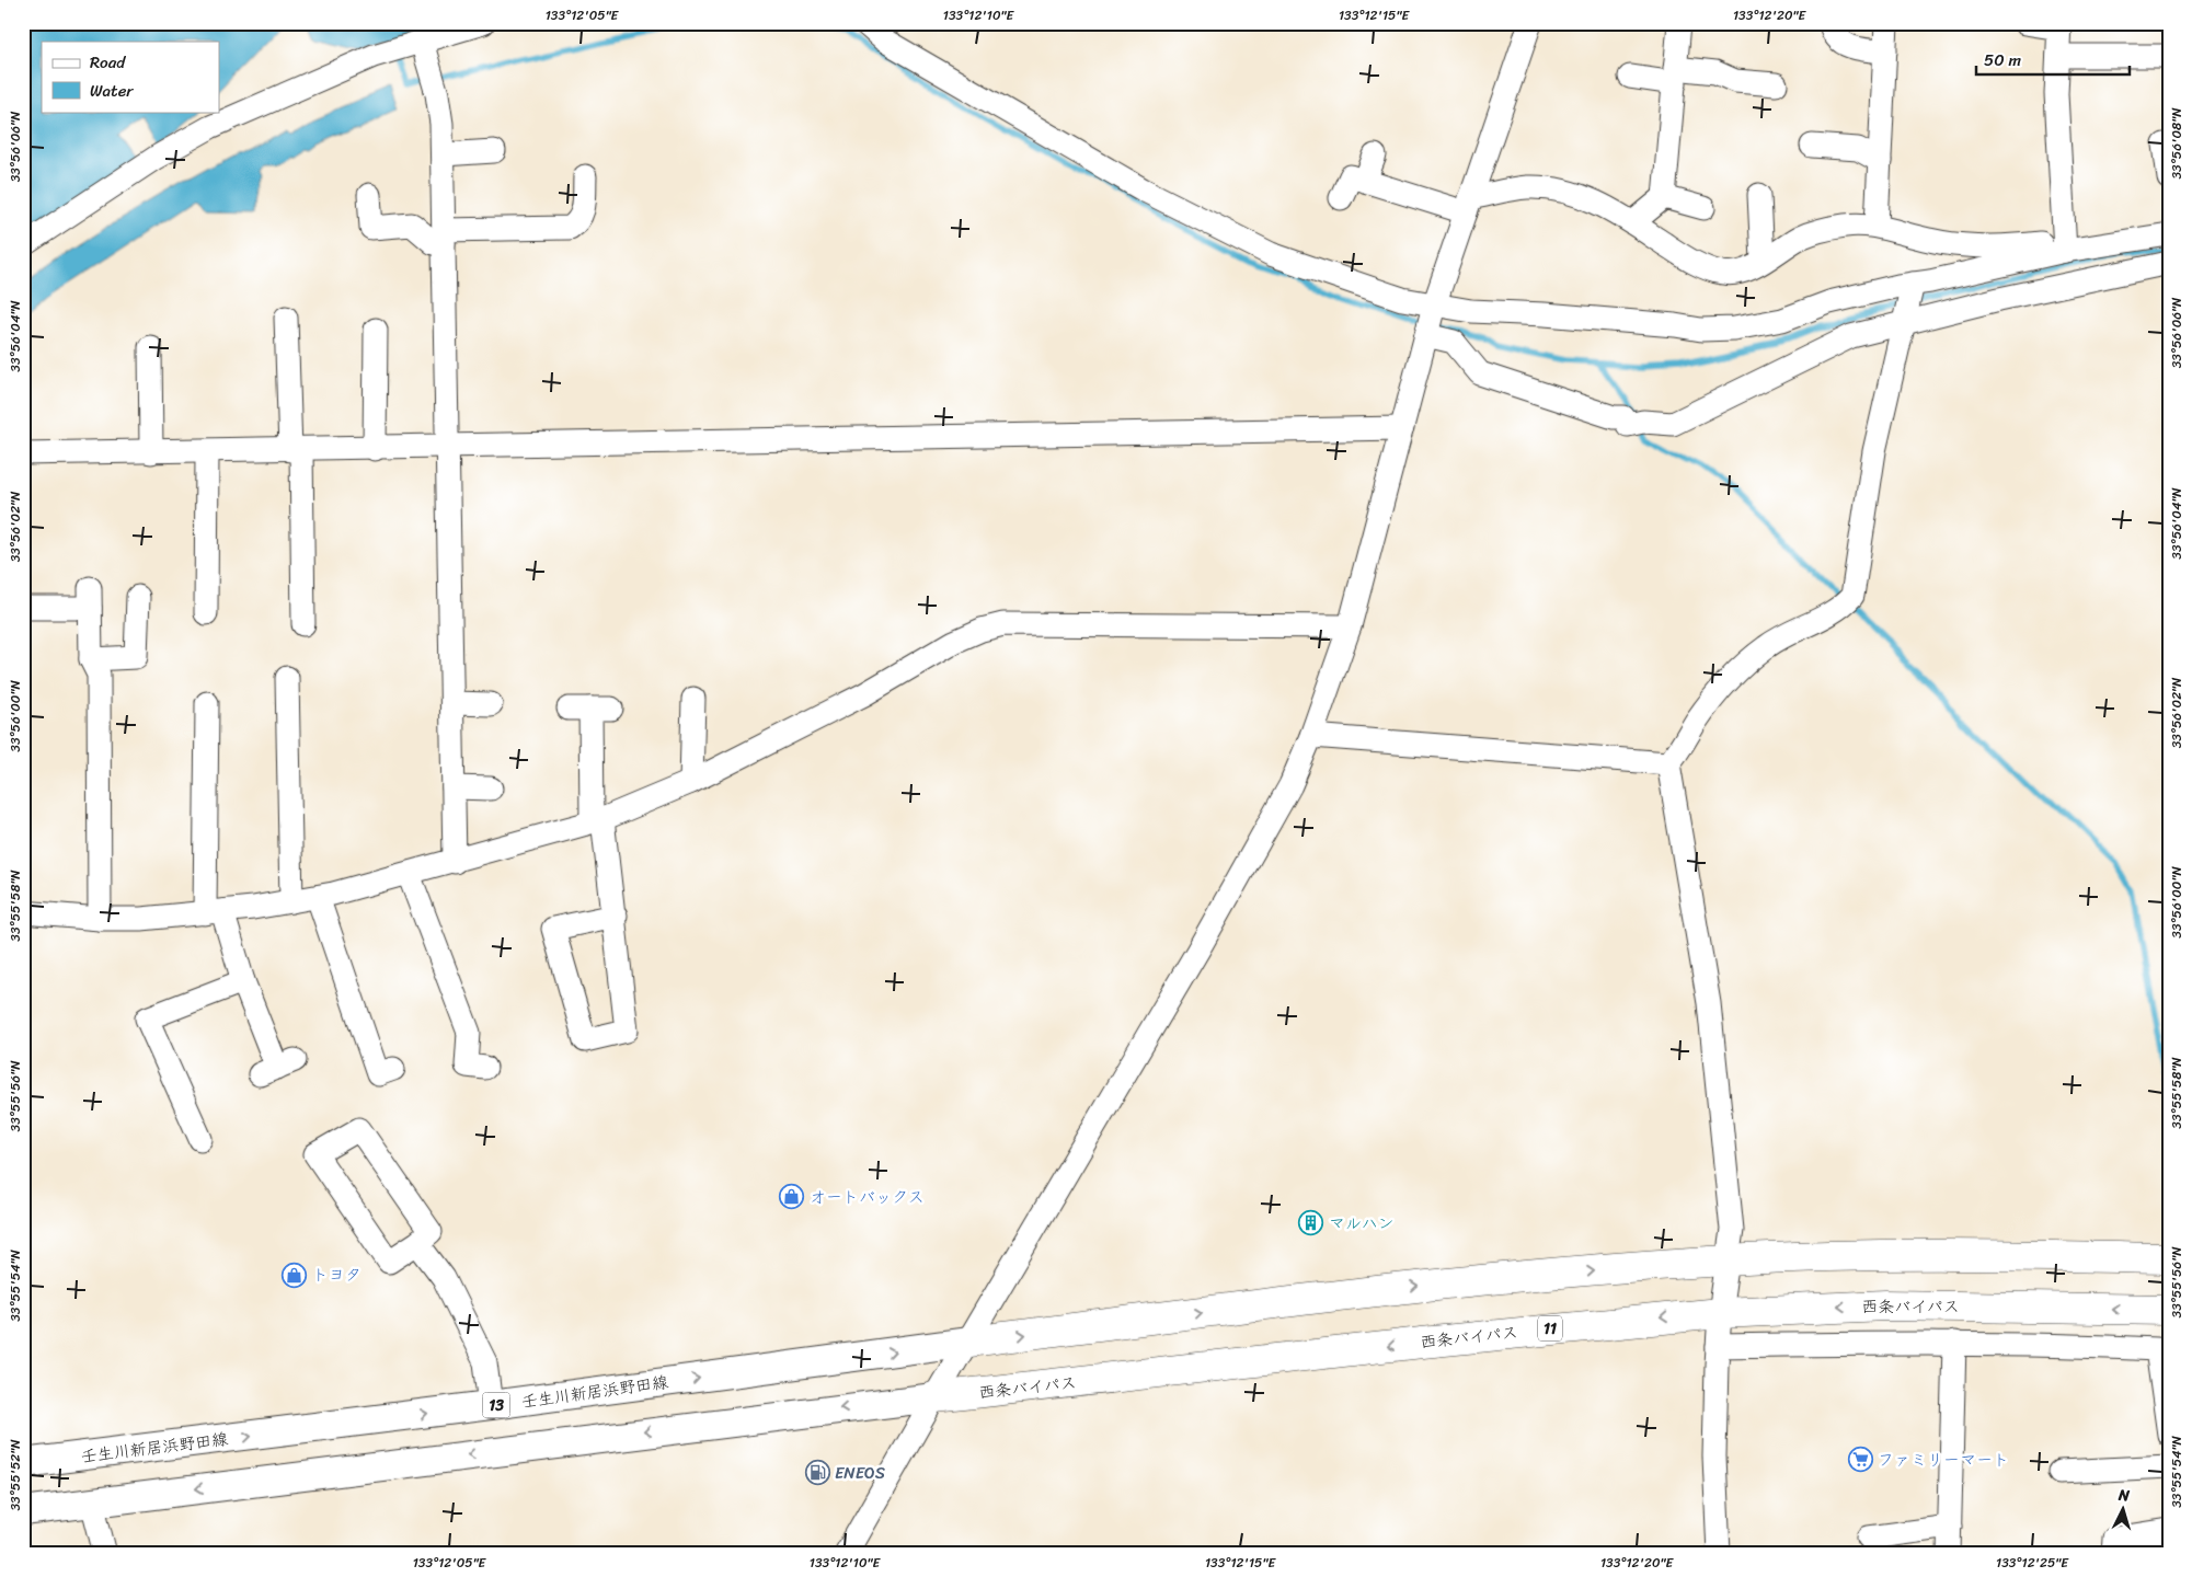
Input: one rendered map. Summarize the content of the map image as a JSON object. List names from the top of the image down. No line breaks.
{"streets":{"highway":["西条バイパス","11"],"main road":["壬生川新居浜野田線","13"]},"places":{"shop":["オートバックス","トヨタ"],"building":["マルハン"],"supermarket":["ファミリーマート"],"fuel station":["ENEOS"]},"legend":["Road","Water"],"scale_bar":"50 m","north":"top","coordinates":["133°12'05\"E","133°12'10\"E","133°12'15\"E","133°12'20\"E","33°56'08\"N","33°56'06\"N","33°56'04\"N","33°56'02\"N","33°56'00\"N","33°55'58\"N","33°55'56\"N","33°55'54\"N","33°55'52\"N","133°12'25\"E"]}
